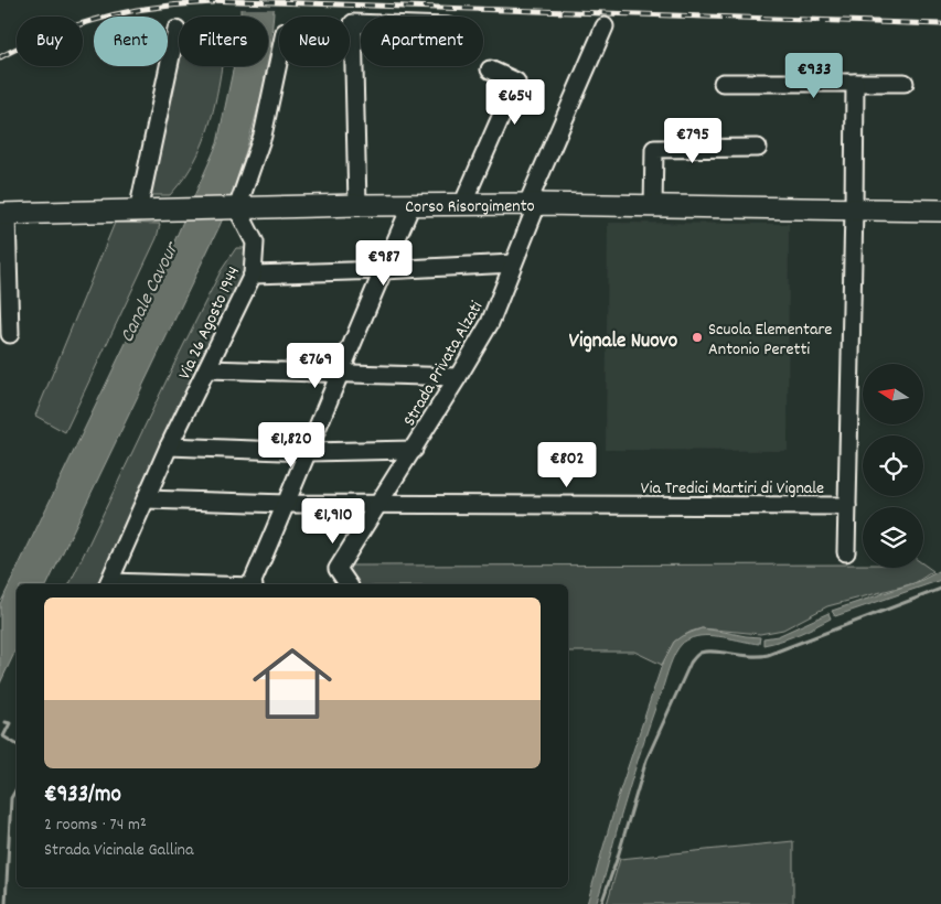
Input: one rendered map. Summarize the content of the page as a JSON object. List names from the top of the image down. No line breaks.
{"streets":{"main road":["Corso Risorgimento"],"street":["Via 26 Agosto 1944","Strada Privata Alzati","Via Tredici Martiri di Vignale"]},"crossings":[["Corso Risorgimento","Via 26 Agosto 1944"],["Corso Risorgimento","Strada Privata Alzati"],["Via 26 Agosto 1944","Via Tredici Martiri di Vignale"],["Strada Privata Alzati","Via Tredici Martiri di Vignale"]],"districts":["Vignale Nuovo"],"water":["Canale Cavour"],"places":["Scuola Elementare Antonio Peretti"],"north":"left","page":{"chip":["Buy","Rent","Filters","New","Apartment"],"price":["€933","€654","€795","€987","€769","€1,820","€802","€1,910"],"list":[{"name":"€933/mo","note":"2 rooms · 74 m² · Strada Vicinale Gallina"}]}}
